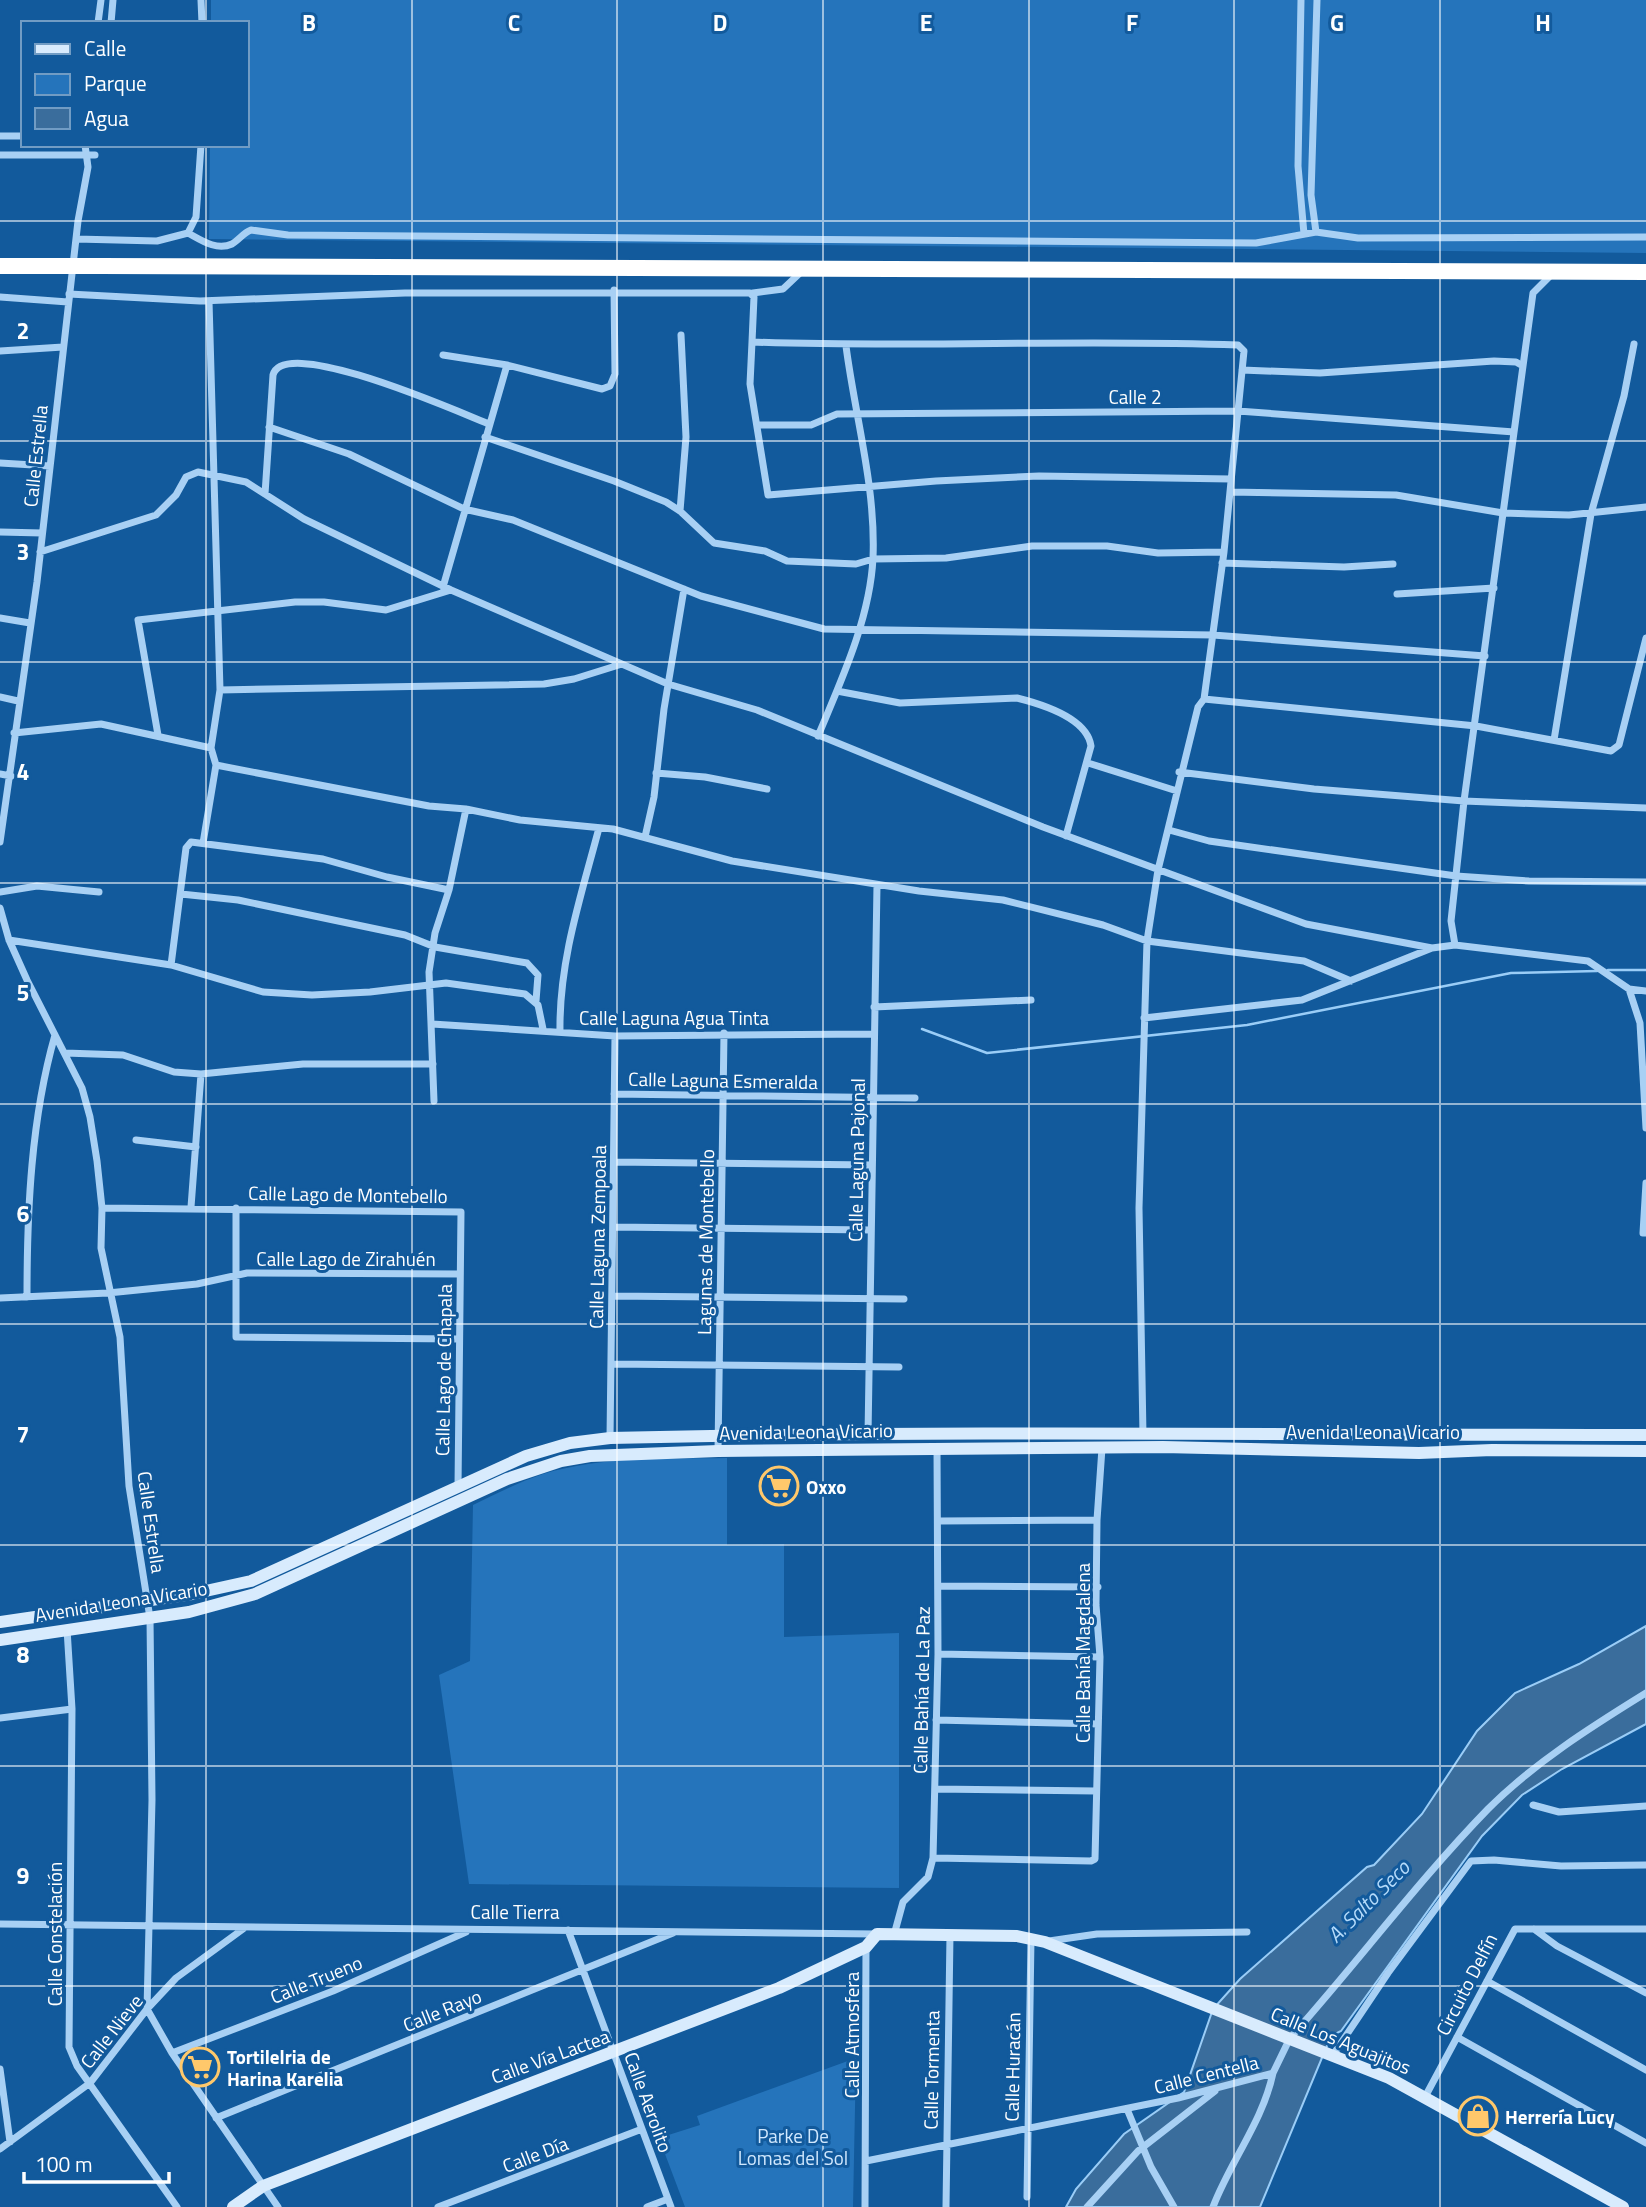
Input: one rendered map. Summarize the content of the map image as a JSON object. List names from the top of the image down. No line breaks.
{"streets":{"street":["Calle 2","Calle Estrella","Calle Laguna Agua Tinta","Calle Laguna Esmeralda","Calle Laguna Pajonal","Calle Lago de Montebello","Calle Laguna Zempoala","Lagunas de Montebello","Calle Lago de Zirahuén","Calle Lago de Chapala","Avenida Leona Vicario","Calle Bahía Magdalena","Calle Bahía de La Paz","Calle Tierra","Calle Constelación","Calle Trueno","Circuito Delfín","Calle Rayo","Calle Nieve","Calle Atmosfera","Calle Los Aguajitos","Calle Vía Lactea","Calle Huracán","Calle Tormenta","Calle Centella","Calle Aerolito","Calle Día"]},"crossings":[["Calle Estrella","Calle Lago de Montebello"],["Calle Estrella","Calle Lago de Zirahuén"],["Calle Estrella","Avenida Leona Vicario"],["Calle Estrella","Calle Tierra"],["Calle Estrella","Calle Nieve"],["Calle Laguna Agua Tinta","Calle Laguna Pajonal"],["Calle Laguna Agua Tinta","Calle Laguna Zempoala"],["Calle Laguna Agua Tinta","Lagunas de Montebello"],["Calle Laguna Esmeralda","Calle Laguna Pajonal"],["Calle Laguna Esmeralda","Calle Laguna Zempoala"],["Calle Laguna Esmeralda","Lagunas de Montebello"],["Calle Laguna Pajonal","Avenida Leona Vicario"],["Calle Lago de Montebello","Calle Lago de Chapala"],["Calle Laguna Zempoala","Avenida Leona Vicario"],["Lagunas de Montebello","Avenida Leona Vicario"],["Calle Lago de Zirahuén","Calle Lago de Chapala"],["Calle Lago de Chapala","Avenida Leona Vicario"],["Avenida Leona Vicario","Calle Bahía Magdalena"],["Avenida Leona Vicario","Calle Bahía de La Paz"],["Avenida Leona Vicario","Calle Constelación"],["Calle Bahía Magdalena","Calle Bahía de La Paz"],["Calle Bahía de La Paz","Calle Tierra"],["Calle Tierra","Calle Constelación"],["Calle Tierra","Calle Trueno"],["Calle Tierra","Calle Rayo"],["Calle Tierra","Calle Nieve"],["Calle Tierra","Calle Los Aguajitos"],["Calle Tierra","Calle Vía Lactea"],["Calle Tierra","Calle Huracán"],["Calle Tierra","Calle Tormenta"],["Calle Tierra","Calle Aerolito"],["Calle Constelación","Calle Nieve"],["Circuito Delfín","Calle Los Aguajitos"],["Calle Rayo","Calle Aerolito"],["Calle Atmosfera","Calle Vía Lactea"],["Calle Atmosfera","Calle Centella"],["Calle Los Aguajitos","Calle Huracán"],["Calle Los Aguajitos","Calle Centella"],["Calle Vía Lactea","Calle Aerolito"],["Calle Huracán","Calle Centella"],["Calle Tormenta","Calle Centella"],["Calle Aerolito","Calle Día"]],"water":["A. Salto Seco"],"parks":["Parke De Lomas del Sol"],"places":{"supermarket":["Oxxo","Tortilelria de Harina Karelia"],"shop":["Herrería Lucy"]},"legend":["Calle","Parque","Agua"],"scale_bar":"100 m","grid":{"columns":["B","C","D","E","F","G","H"],"rows":["2","3","4","5","6","7","8","9"]}}
